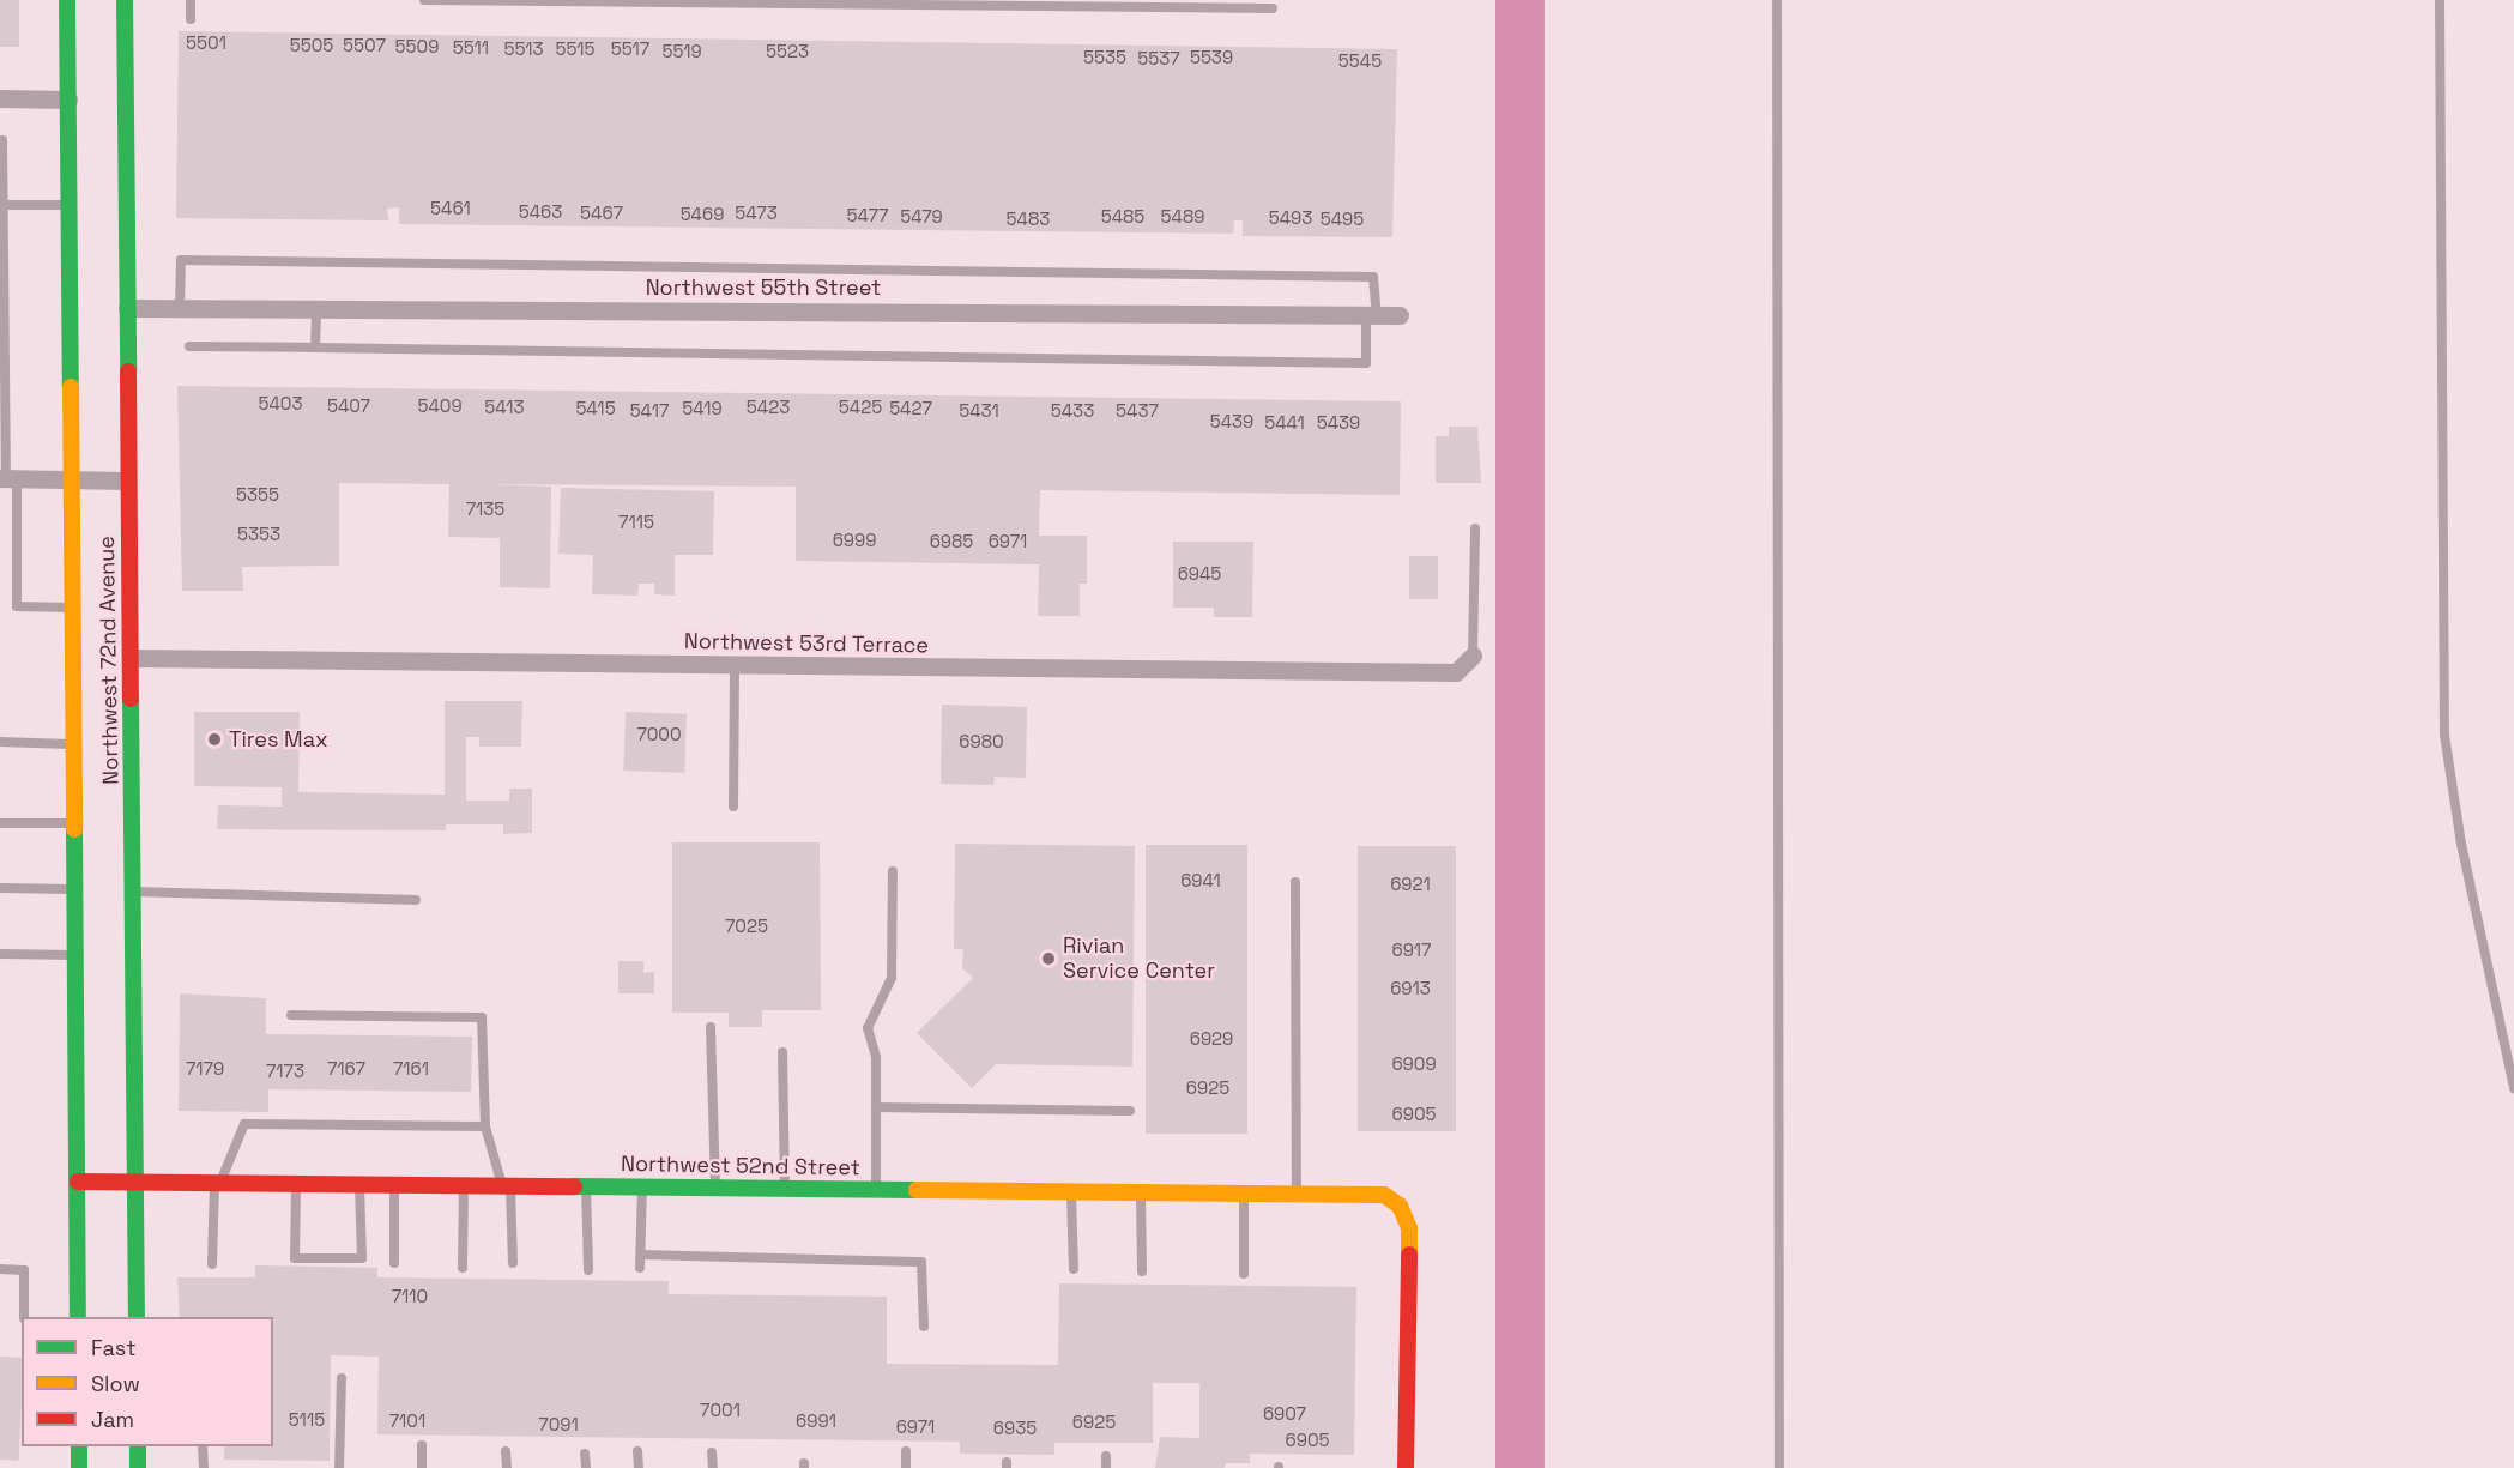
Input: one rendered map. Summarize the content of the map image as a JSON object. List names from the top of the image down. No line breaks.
{"streets":{"main road":["Northwest 72nd Avenue","Northwest 52nd Street"],"street":["Northwest 55th Street","Northwest 53rd Terrace"]},"crossings":[["Northwest 55th Street","Northwest 72nd Avenue"],["Northwest 53rd Terrace","Northwest 72nd Avenue"],["Northwest 72nd Avenue","Northwest 52nd Street"]],"places":["Tires Max","Rivian Service Center"],"house_numbers":["5501","5505","5507","5509","5511","5513","5515","5517","5519","5523","5535","5539","5537","5545","5461","5463","5467","5473","5469","5477","5479","5485","5489","5493","5483","5495","5403","5407","5409","5413","5423","5425","5415","5419","5427","5417","5431","5433","5437","5439","5441","5439","5355","7135","7115","5353","6999","6985","6971","6945","7000","6980","6941","6921","7025","6917","6913","6929","6909","7179","7167","7161","7173","6925","6905","7110","7001","6907","5115","7101","6991","6925","7091","6971","6935","6905"],"legend":["Fast","Slow","Jam"]}
